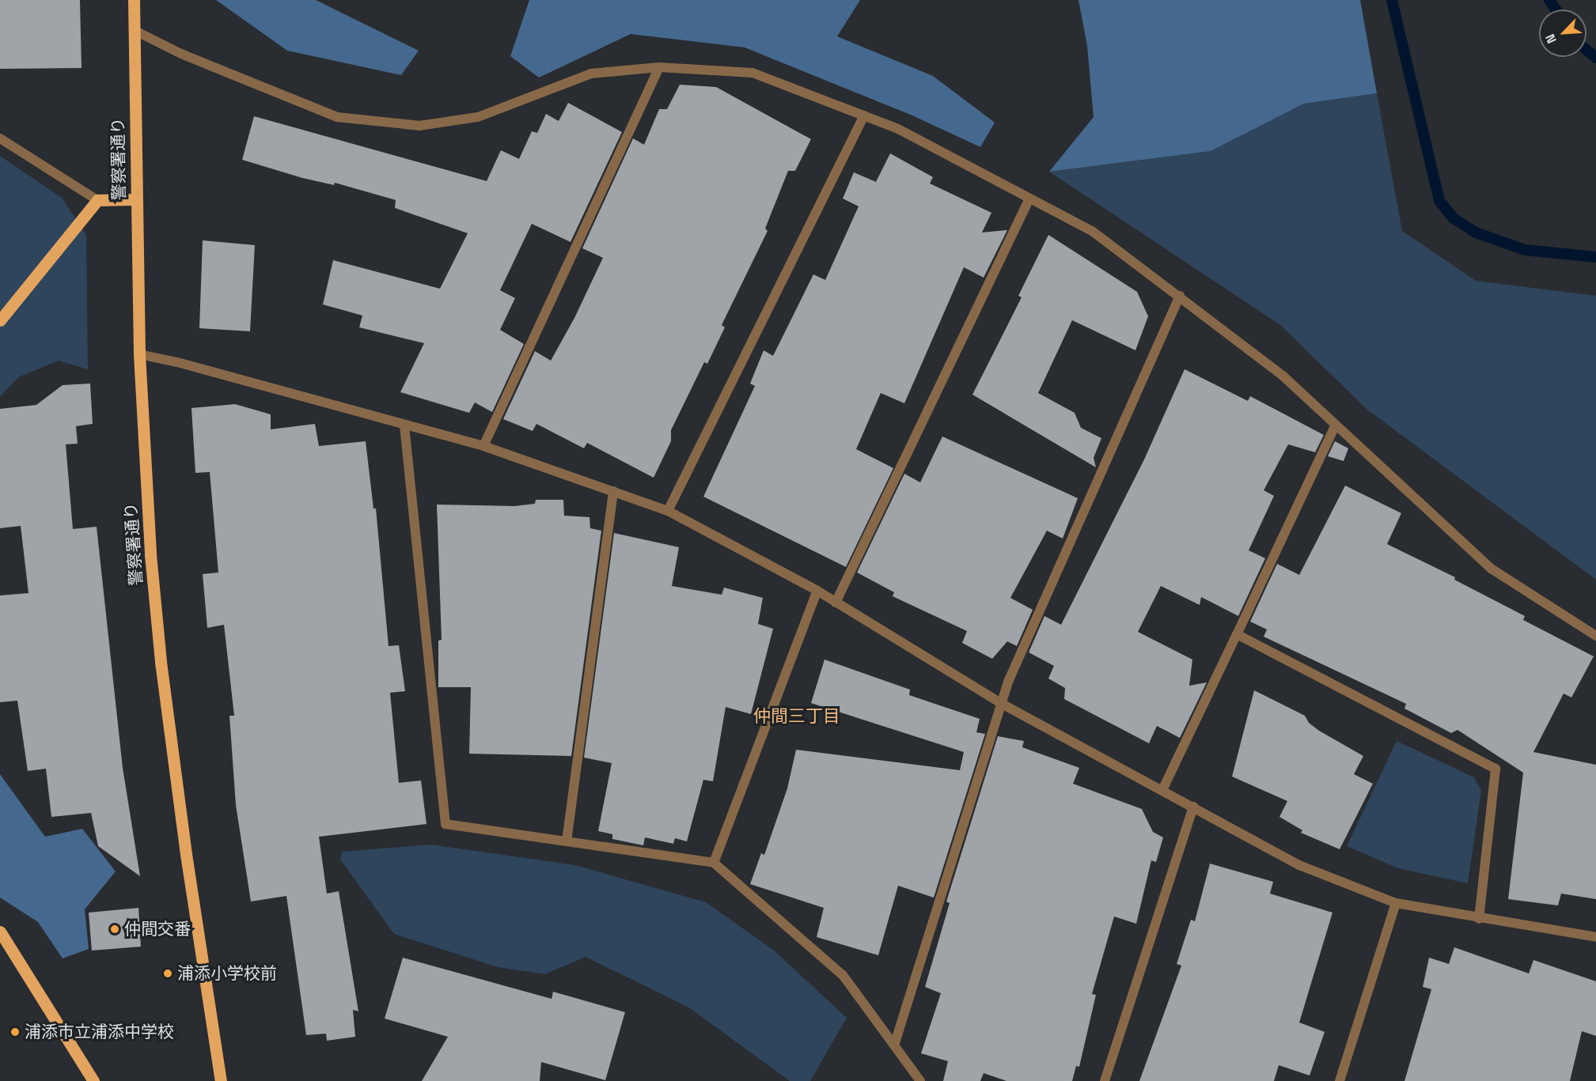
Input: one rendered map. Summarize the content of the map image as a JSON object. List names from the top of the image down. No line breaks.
{"streets":{"main road":["警察署通り"]},"districts":["仲間三丁目"],"places":["仲間交番","浦添小学校前","浦添市立浦添中学校"],"north":"bottom left"}
